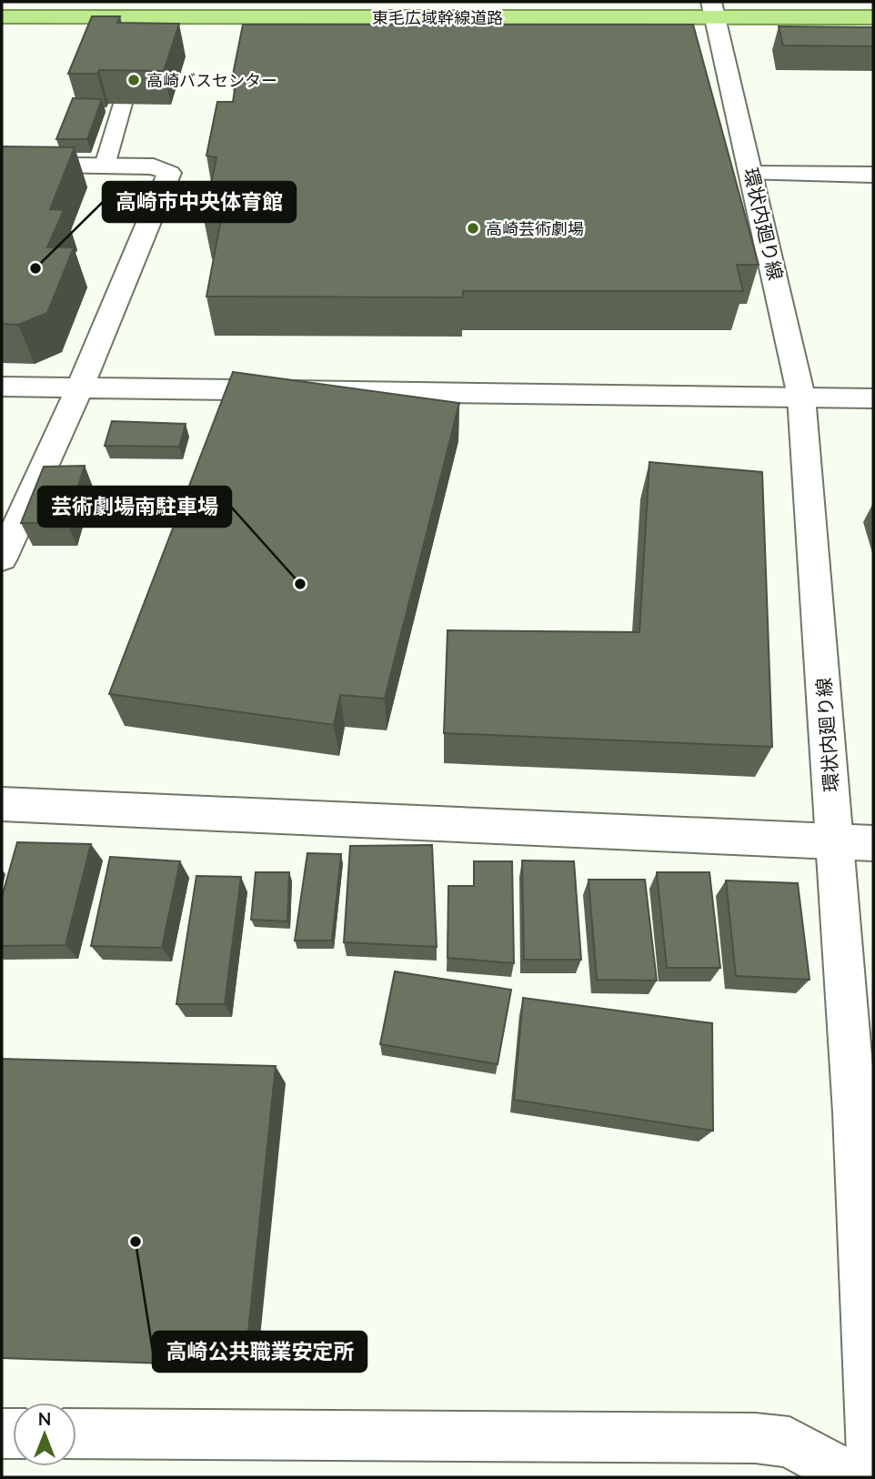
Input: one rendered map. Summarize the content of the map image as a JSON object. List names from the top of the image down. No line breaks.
{"streets":{"highway":["東毛広域幹線道路"],"street":["環状内廻り線"]},"crossings":[["東毛広域幹線道路","環状内廻り線"]],"places":["高崎バスセンター","高崎芸術劇場","高崎市中央体育館","芸術劇場南駐車場","高崎公共職業安定所"],"north":"top"}
